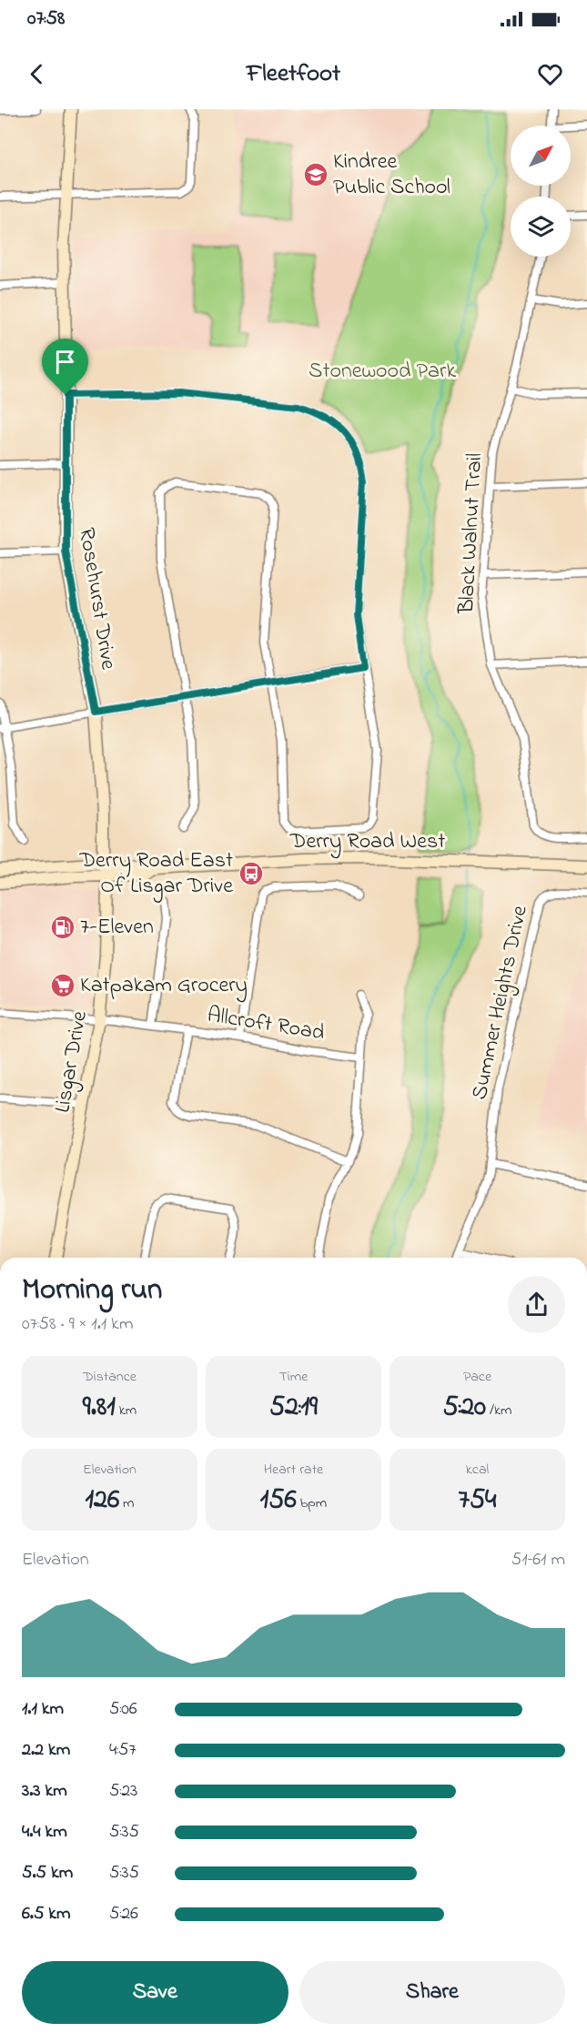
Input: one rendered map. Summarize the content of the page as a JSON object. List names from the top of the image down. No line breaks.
{"streets":{"street":["Black Walnut Trail","Rosehurst Drive","Derry Road West","Summer Heights Drive","Allcroft Road","Lisgar Drive"]},"crossings":[["Rosehurst Drive","Derry Road West"],["Rosehurst Drive","Lisgar Drive"],["Derry Road West","Lisgar Drive"],["Allcroft Road","Lisgar Drive"]],"parks":["Stonewood Park"],"places":{"school or university":["Kindree Public School"],"bus stop":["Derry Road East Of Lisgar Drive"],"fuel station":["7-Eleven"],"supermarket":["Katpakam Grocery"]},"north":"top right","page":{"status":"07:58","header":"Fleetfoot","heading":["Morning run","07:58 · 9 × 1.1 km"],"stats":[["Distance","9.81 km"],["Time","52:19"],["Pace","5:20 /km"],["Elevation","126 m"],["Heart rate","156 bpm"],["kcal","754"]],"chart":["Elevation","51–61 m"],"list":[{"name":"1.1 km","note":"5:06"},{"name":"2.2 km","note":"4:57"},{"name":"3.3 km","note":"5:23"},{"name":"4.4 km","note":"5:35"},{"name":"5.5 km","note":"5:35"},{"name":"6.5 km","note":"5:26"}],"buttons":["Save","Share"]}}
